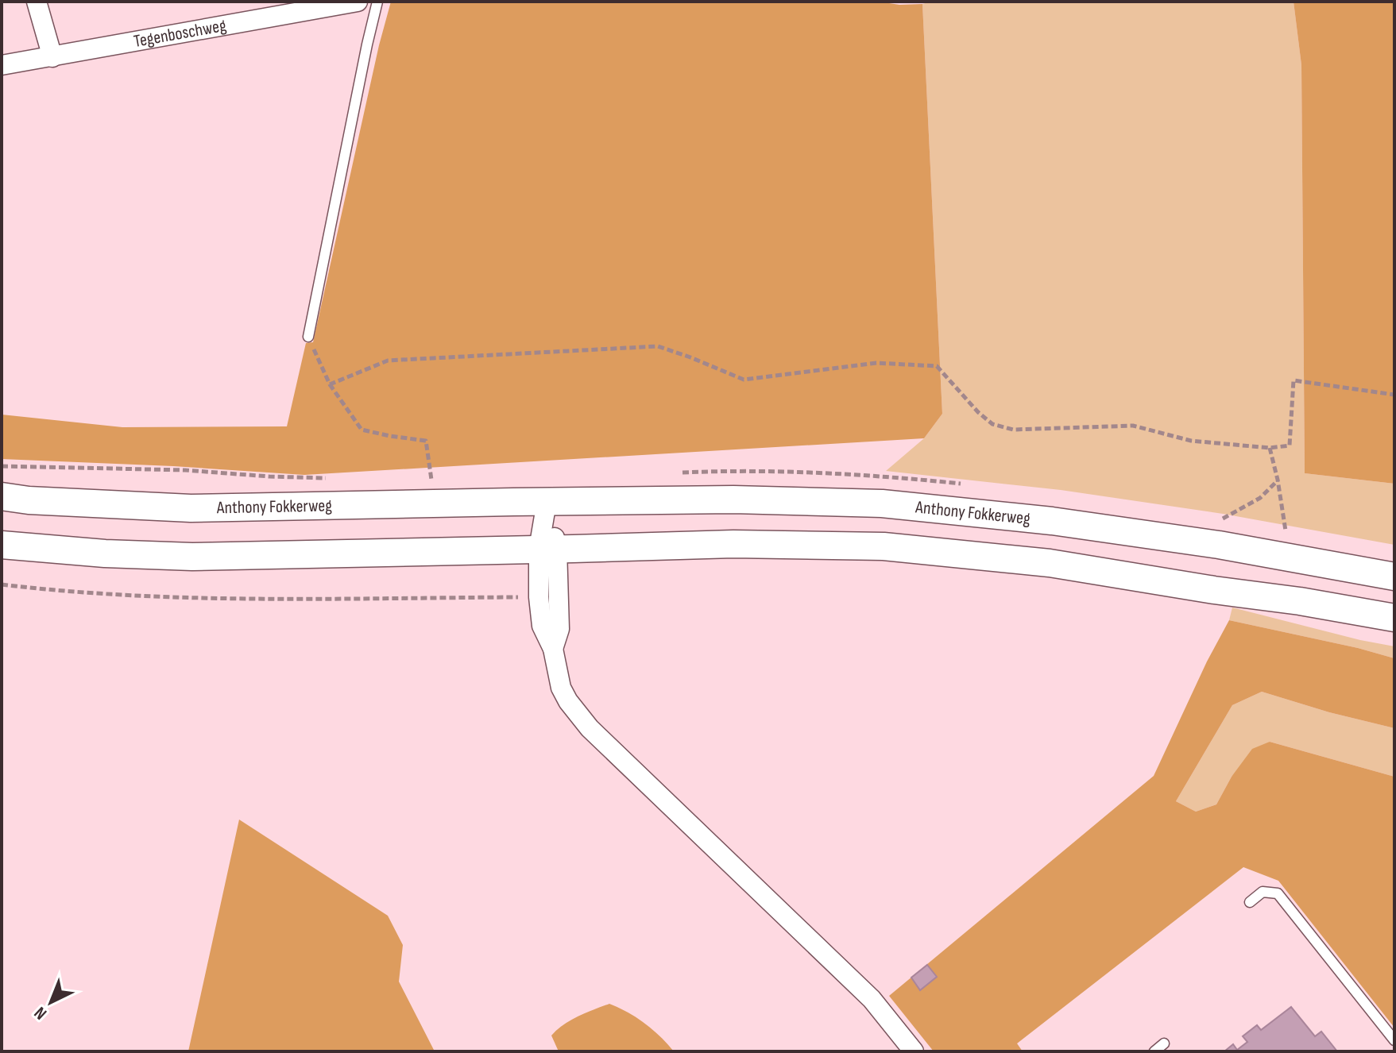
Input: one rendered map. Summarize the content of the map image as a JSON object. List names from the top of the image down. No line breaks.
{"streets":{"main road":["Anthony Fokkerweg"],"street":["Tegenboschweg"]},"north":"bottom left"}
